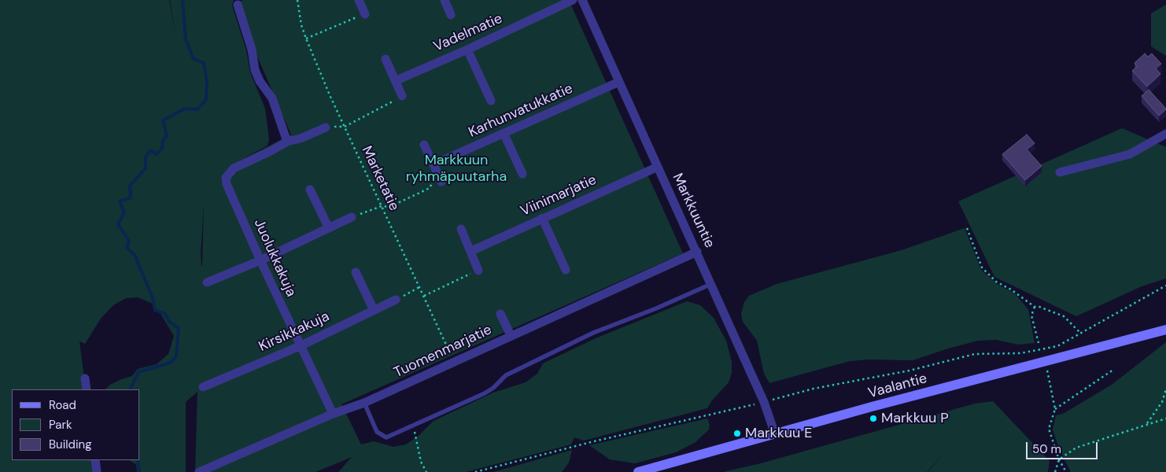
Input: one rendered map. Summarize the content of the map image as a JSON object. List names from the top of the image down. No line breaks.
{"streets":{"street":["Vadelmatie","Karhunvatukkatie","Viinimarjatie","Markkuuntie","Juolukkakuja","Kirsikkakuja","Tuomenmarjatie","Vaalantie"],"path":["Marketatie"]},"crossings":[["Karhunvatukkatie","Markkuuntie"],["Marketatie","Tuomenmarjatie"],["Viinimarjatie","Markkuuntie"],["Markkuuntie","Tuomenmarjatie"],["Markkuuntie","Vaalantie"],["Juolukkakuja","Kirsikkakuja"],["Juolukkakuja","Tuomenmarjatie"]],"parks":["Markkuun ryhmäpuutarha"],"places":["Markkuu P","Markkuu E"],"legend":["Road","Park","Building"],"scale_bar":"50 m"}
